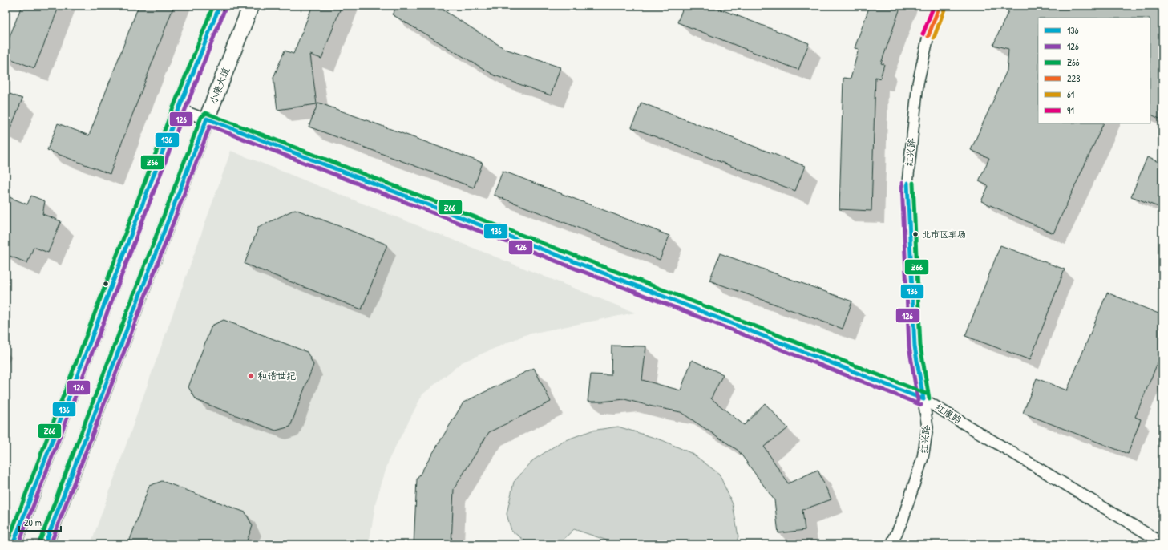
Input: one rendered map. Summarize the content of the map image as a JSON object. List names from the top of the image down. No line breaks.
{"streets":{"main road":["小康大道"],"street":["红兴路","红康路"]},"crossings":[["小康大道","红康路"],["红兴路","红康路"]],"places":["北市区车场","和谐世纪"],"lines":["transit line 136","transit line Z66","transit line 228","transit line 91","transit line 61","transit line 126"],"legend":["136","126","Z66","228","61","91"],"scale_bar":"20 m"}
